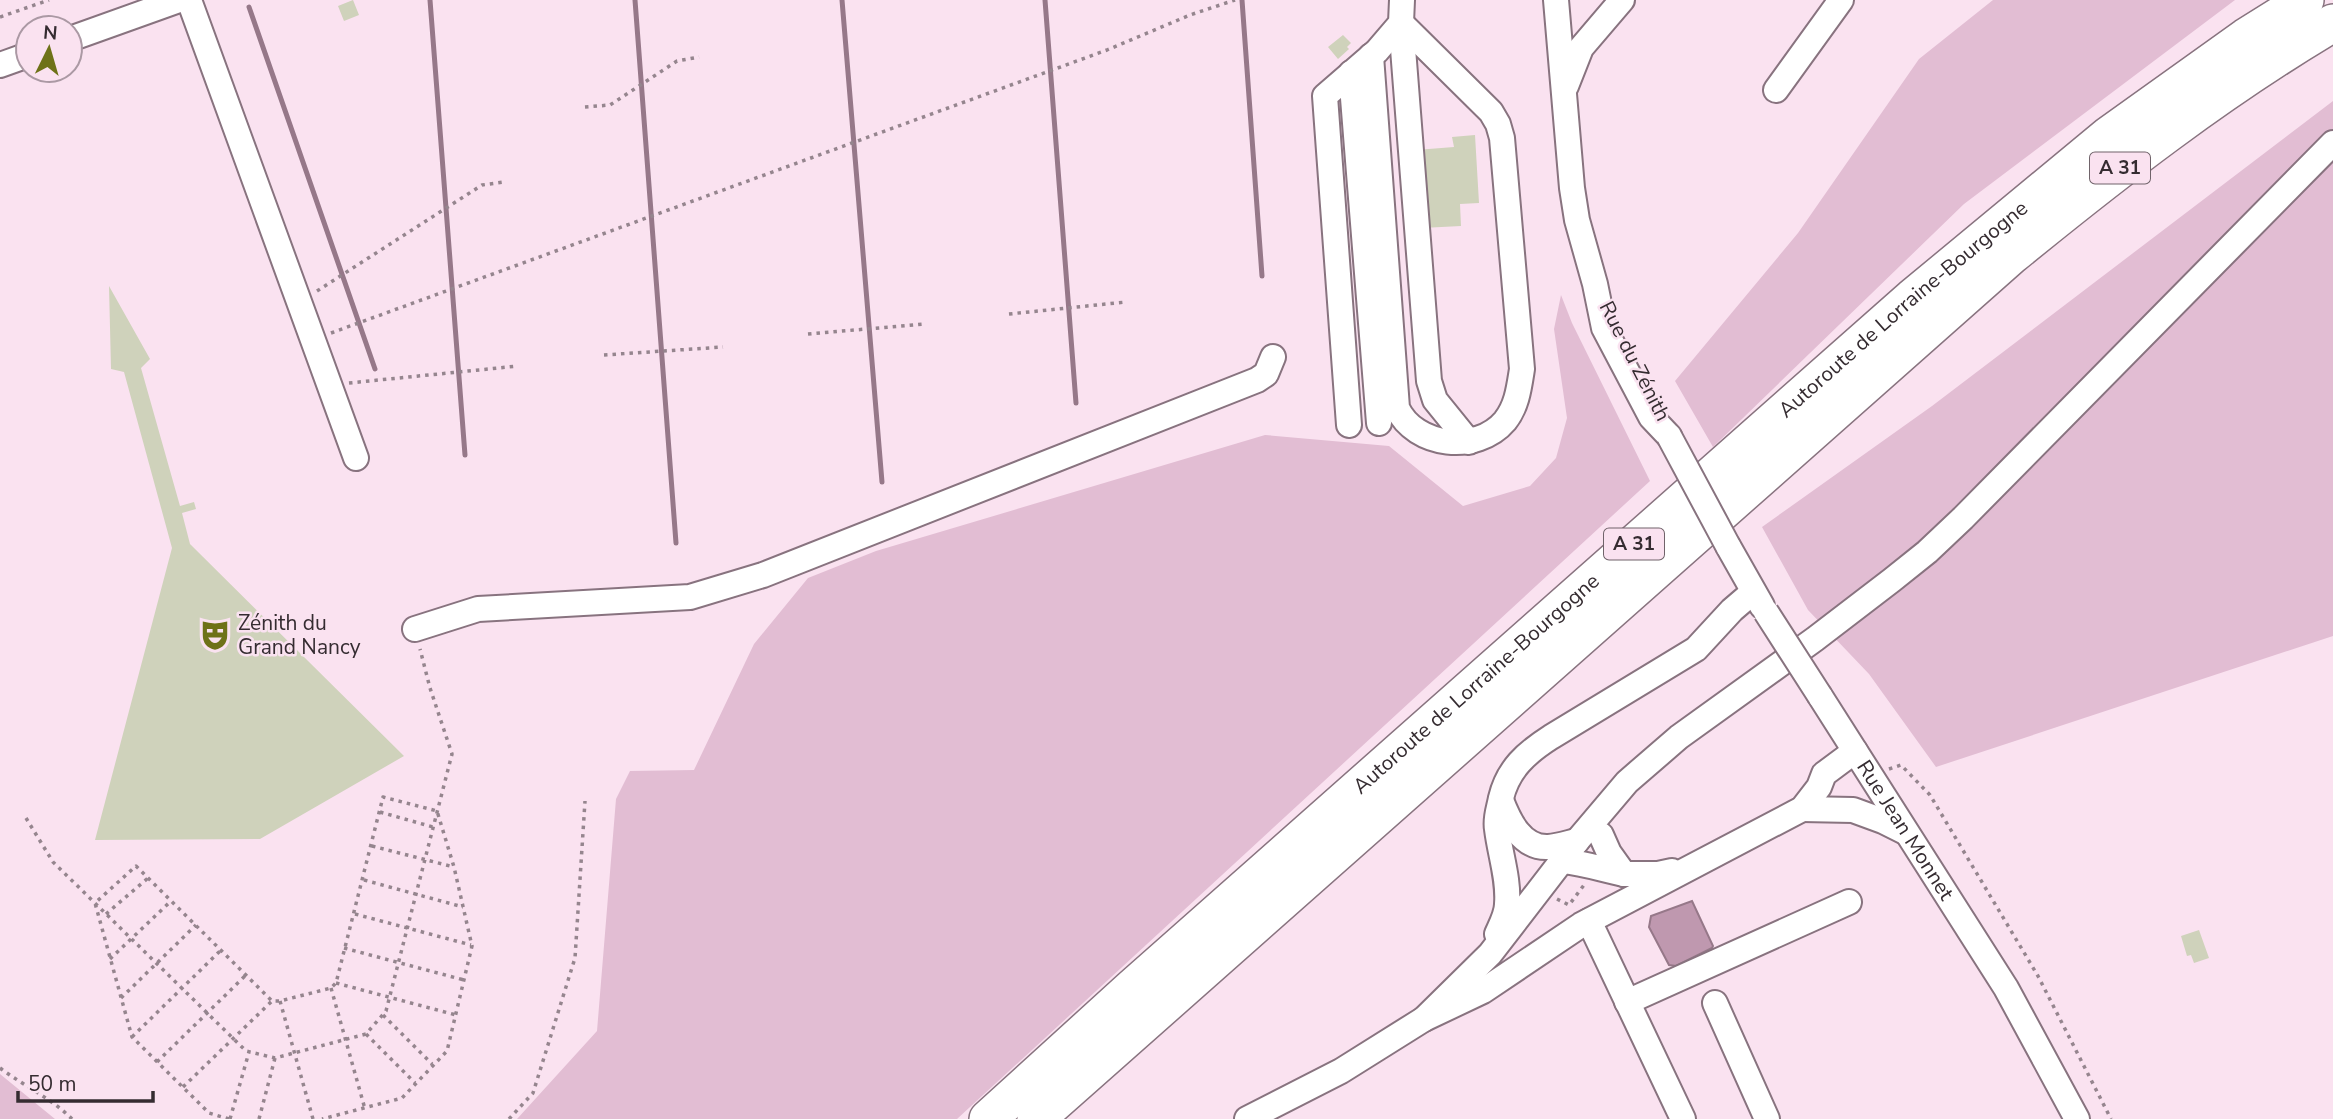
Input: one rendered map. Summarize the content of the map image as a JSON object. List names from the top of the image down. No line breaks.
{"streets":{"highway":["A 31","Autoroute de Lorraine-Bourgogne"],"street":["Rue du Zénith","Rue Jean Monnet"]},"crossings":[["Rue du Zénith","Rue Jean Monnet"]],"places":{"theatre":["Zénith du Grand Nancy"]},"scale_bar":"50 m","north":"top"}
